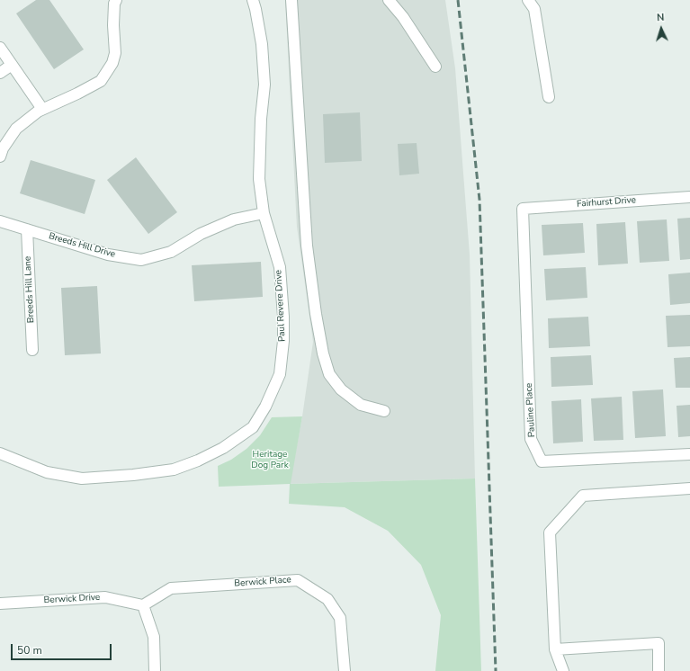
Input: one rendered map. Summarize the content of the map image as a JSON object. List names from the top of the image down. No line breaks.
{"streets":{"street":["Fairhurst Drive","Breeds Hill Drive","Breeds Hill Lane","Paul Revere Drive","Pauline Place","Berwick Place","Berwick Drive"]},"crossings":[["Fairhurst Drive","Pauline Place"],["Breeds Hill Drive","Breeds Hill Lane"],["Breeds Hill Drive","Paul Revere Drive"],["Berwick Place","Berwick Drive"]],"parks":["Heritage Dog Park"],"scale_bar":"50 m","north":"top"}
